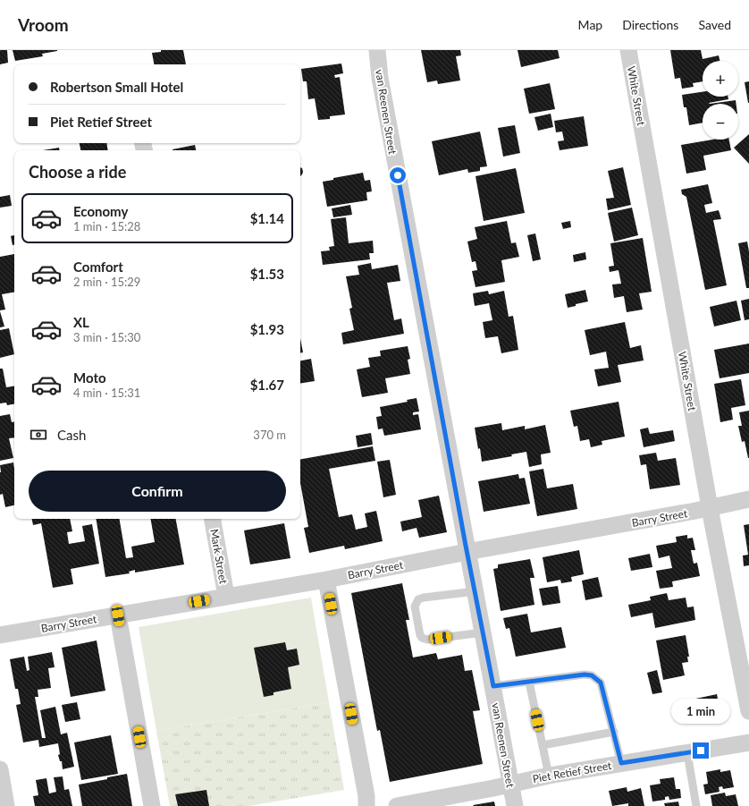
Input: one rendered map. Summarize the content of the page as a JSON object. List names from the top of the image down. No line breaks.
{"streets":{"street":["White Street","van Reenen Street","Barry Street","Mark Street","Piet Retief Street"]},"crossings":[["White Street","Barry Street"],["van Reenen Street","Barry Street"],["van Reenen Street","Piet Retief Street"],["Barry Street","Mark Street"]],"page":{"header":"Vroom","nav":["Map","Directions","Saved"],"map_buttons":["+","−"],"banner":["Robertson Small Hotel","Piet Retief Street"],"heading":"Choose a ride","list":[{"name":"Economy","note":"1 min · 15:28","value":"$1.14"},{"name":"Comfort","note":"2 min · 15:29","value":"$1.53"},{"name":"XL","note":"3 min · 15:30","value":"$1.93"},{"name":"Moto","note":"4 min · 15:31","value":"$1.67"}],"pay":["Cash","370 m"],"buttons":"Confirm","bubble":"1 min"}}
